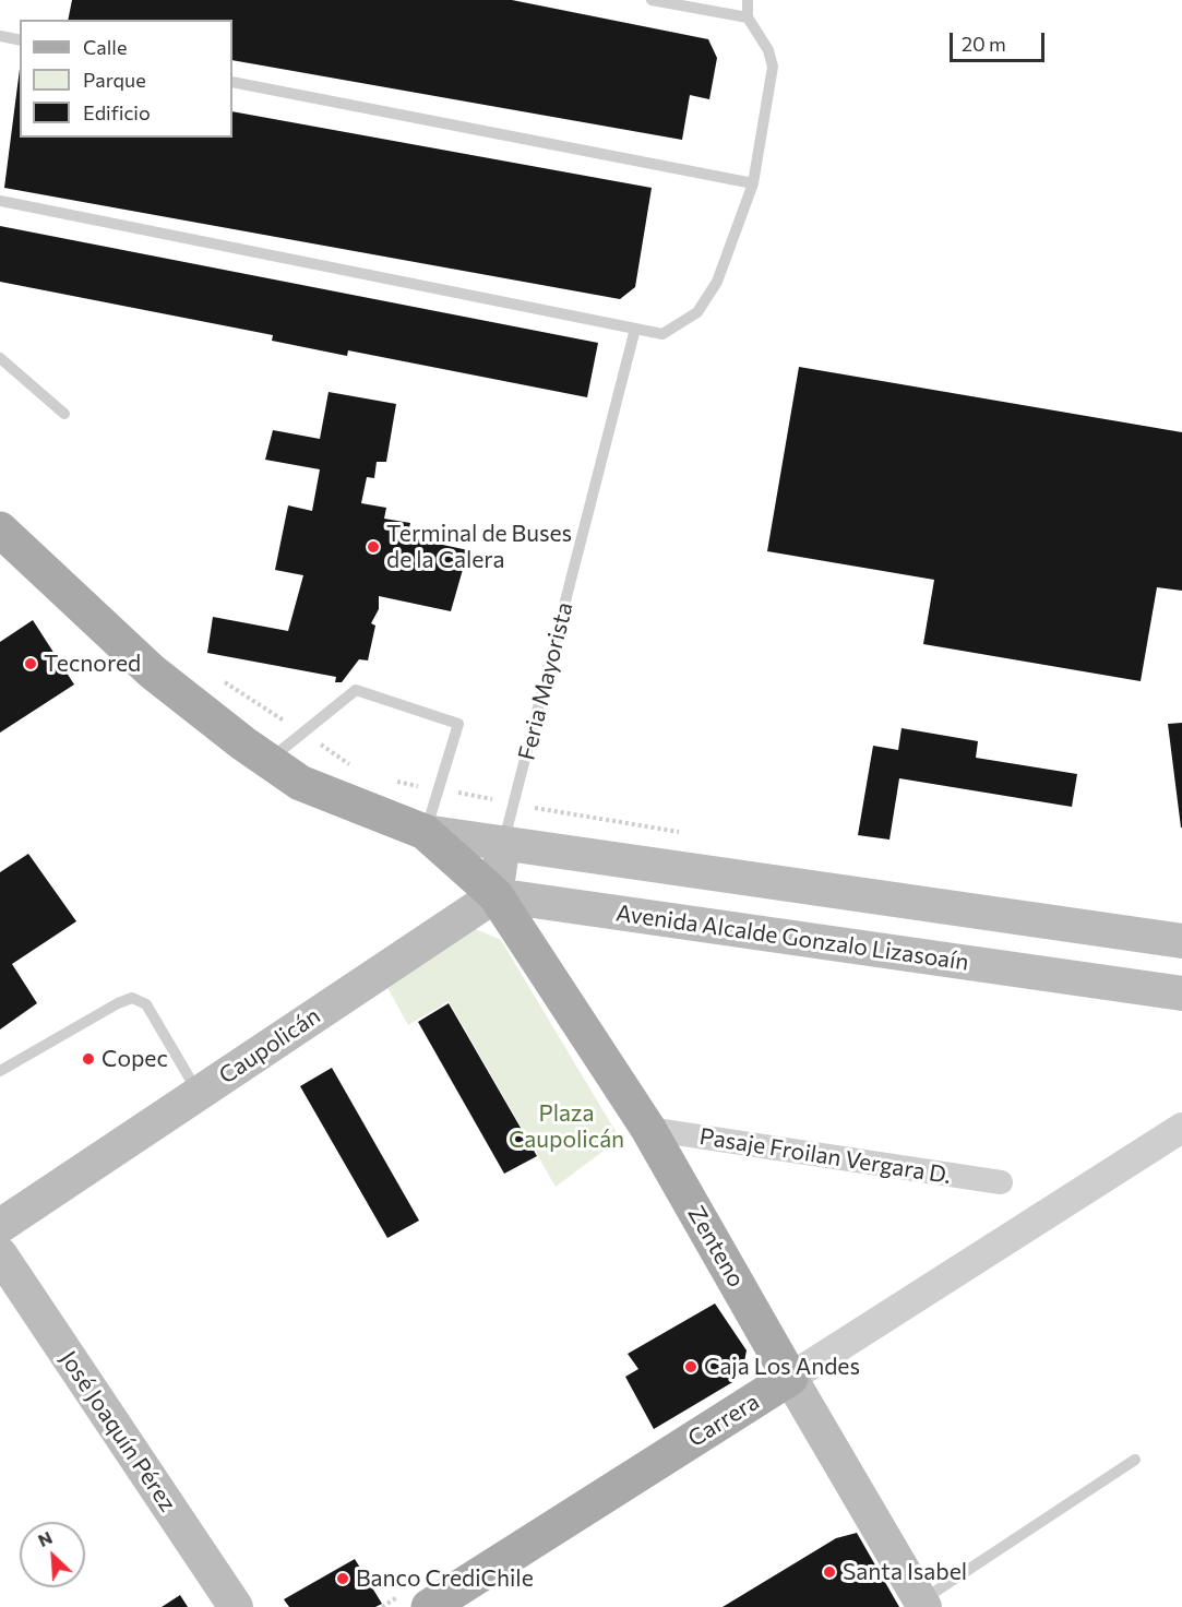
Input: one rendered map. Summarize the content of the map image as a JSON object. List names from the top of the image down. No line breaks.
{"streets":{"main road":["Avenida Alcalde Gonzalo Lizasoaín","Caupolicán","Zenteno","Carrera","José Joaquín Pérez"],"street":["Pasaje Froilan Vergara D."],"lane":["Feria Mayorista"]},"crossings":[["Avenida Alcalde Gonzalo Lizasoaín","Caupolicán"],["Avenida Alcalde Gonzalo Lizasoaín","Zenteno"],["Caupolicán","Zenteno"],["Pasaje Froilan Vergara D.","Zenteno"],["Zenteno","Carrera"]],"parks":["Plaza Caupolicán"],"places":["Terminal de Buses de la Calera","Tecnored","Copec","Caja Los Andes","Santa Isabel","Banco CrediChile"],"legend":["Calle","Parque","Edificio"],"scale_bar":"20 m","north":"top left"}
